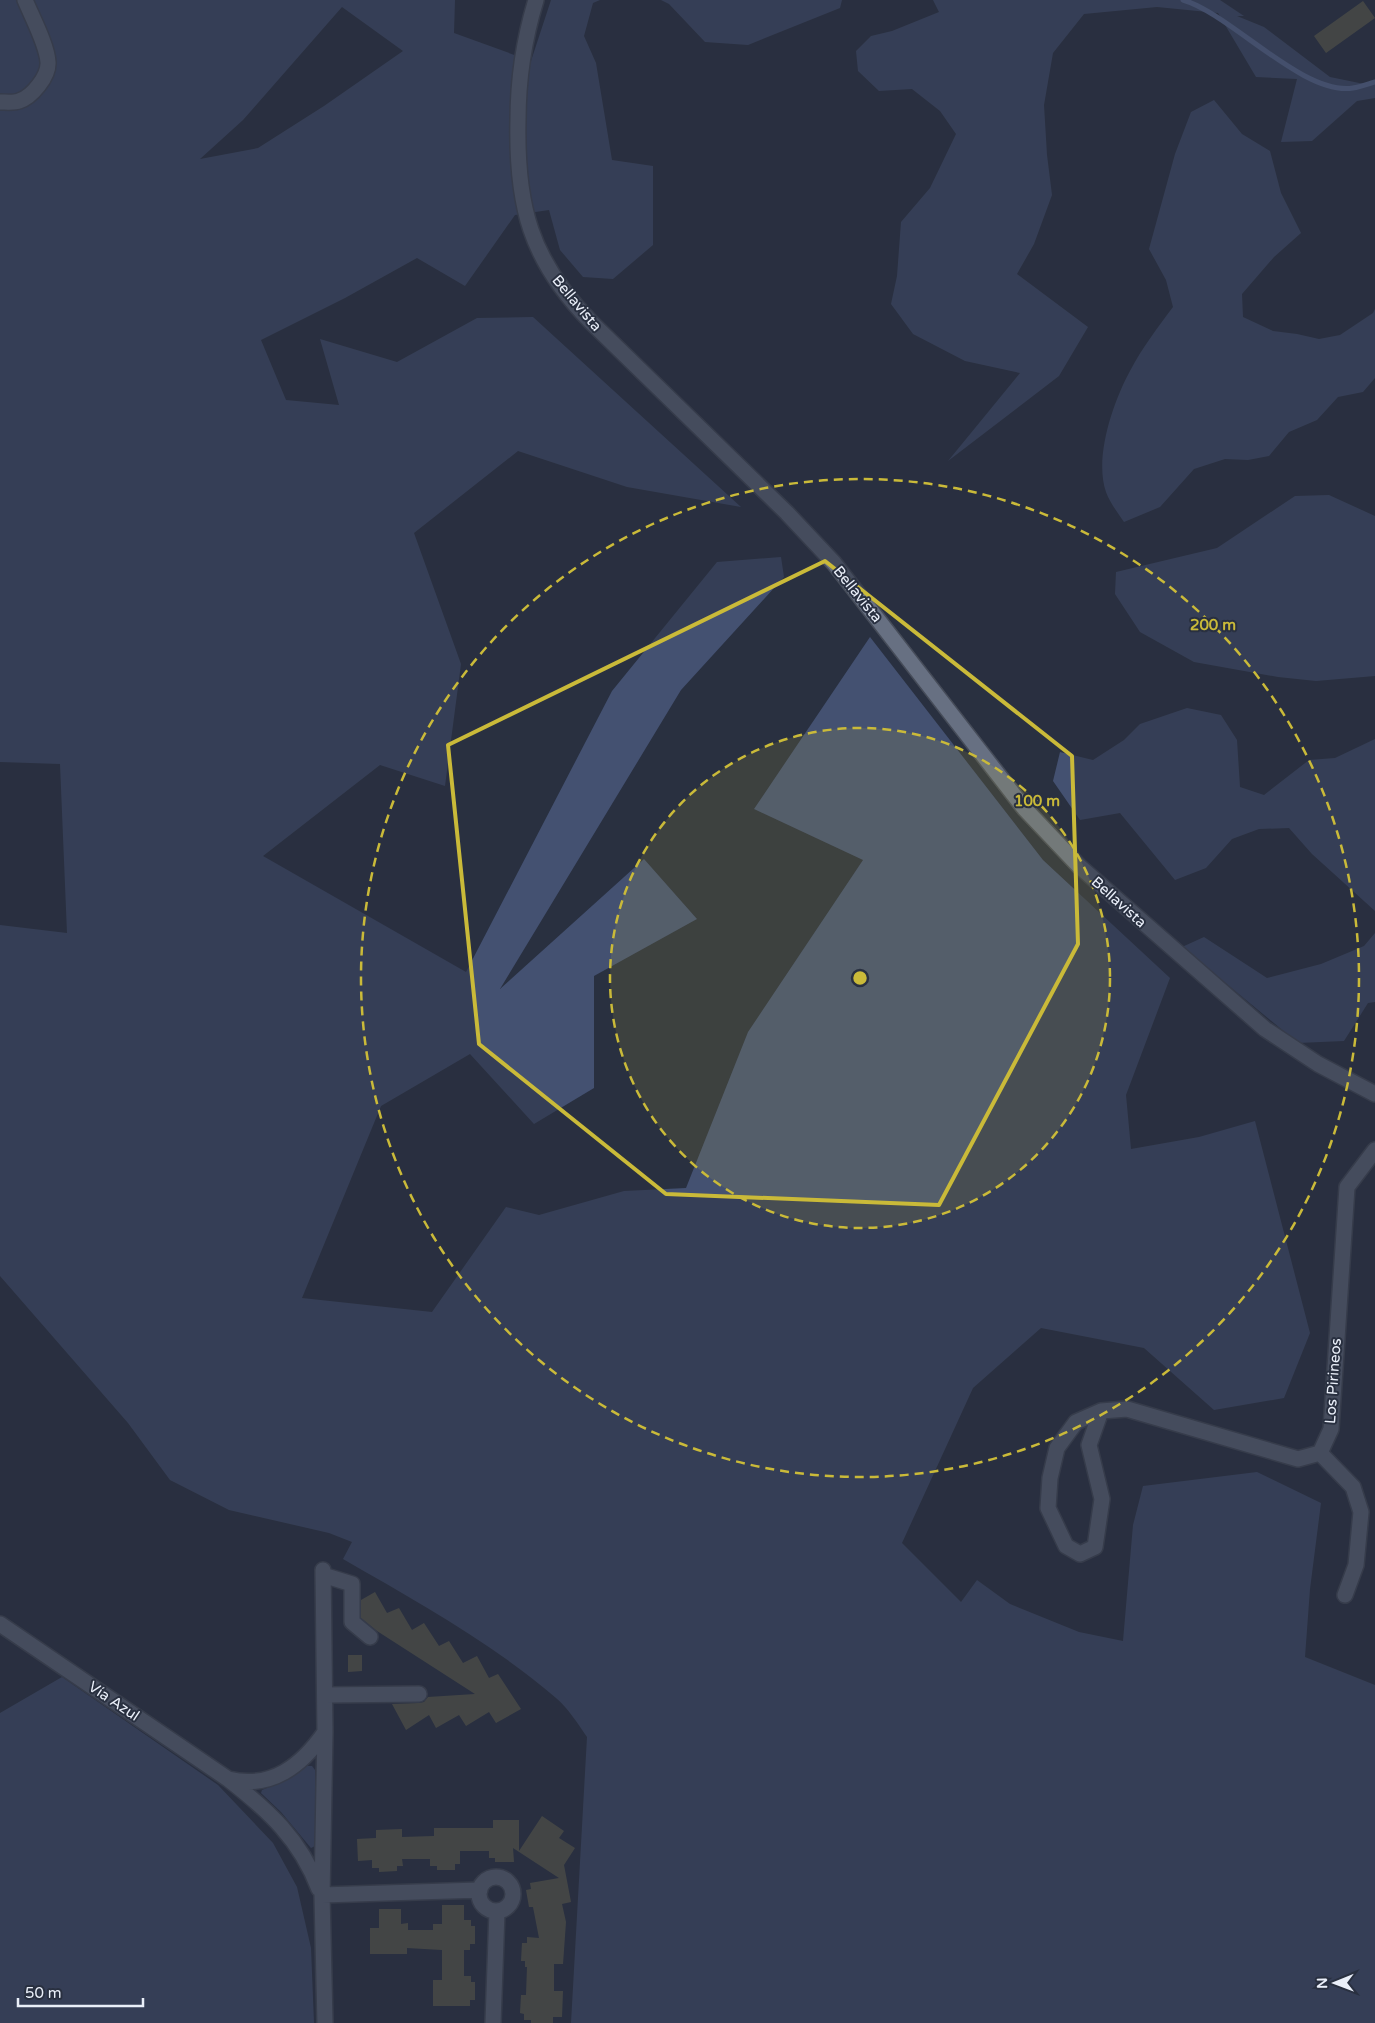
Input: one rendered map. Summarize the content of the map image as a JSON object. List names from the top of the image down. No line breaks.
{"streets":{"street":["Bellavista","Los Pirineos","Vía Azul"]},"scale_bar":"50 m","north":"left","rings":["200 m","100 m"]}
